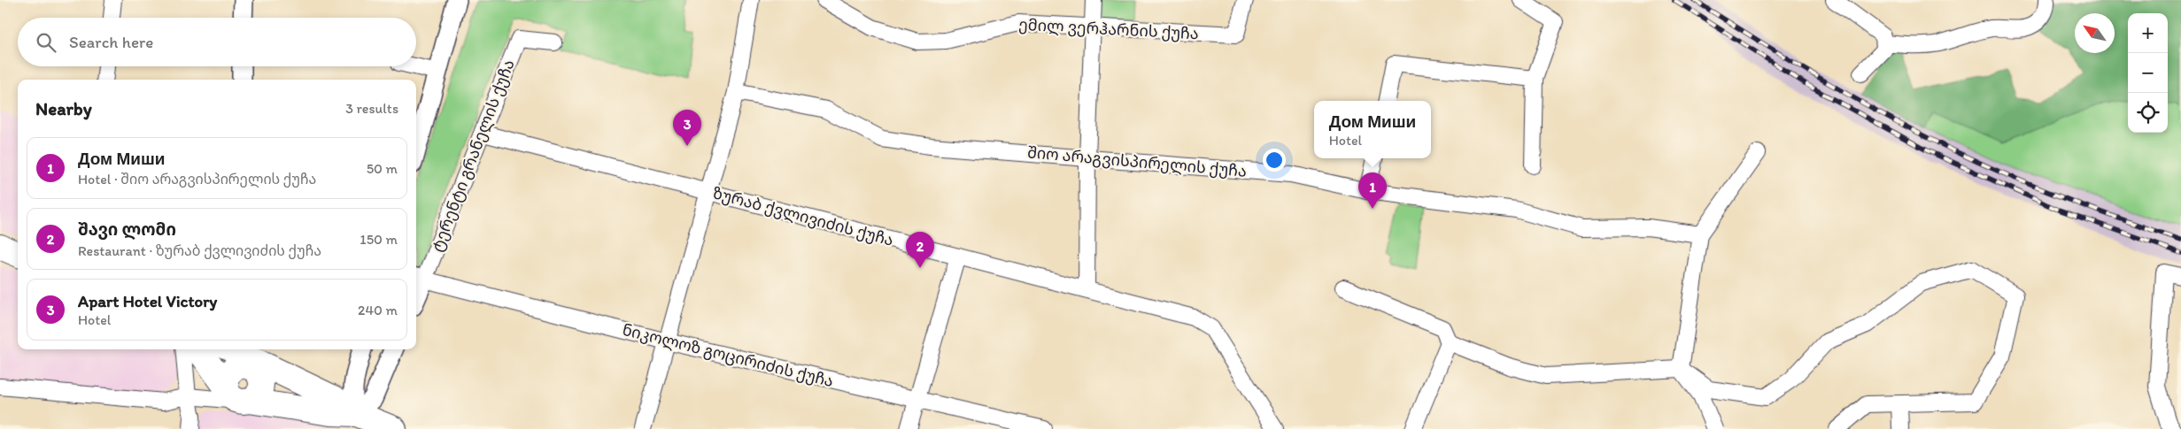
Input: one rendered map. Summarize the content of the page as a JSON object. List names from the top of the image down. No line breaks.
{"streets":{"street":["ემილ ვერჰარნის ქუჩა","ტერენტი გრანელის ქუჩა","შიო არაგვისპირელის ქუჩა","ზურაბ ქვლივიძის ქუჩა","ნიკოლოზ გოცირიძის ქუჩა"]},"crossings":[["ტერენტი გრანელის ქუჩა","ზურაბ ქვლივიძის ქუჩა"],["ტერენტი გრანელის ქუჩა","ნიკოლოზ გოცირიძის ქუჩა"]],"north":"top left","page":{"map_buttons":["+","−"],"search":"Search here","heading":["Nearby","3 results"],"popup":["Дом Миши","Hotel"],"pins":["3","1","2"],"list":[{"mark":"1","name":"Дом Миши","note":"Hotel · შიო არაგვისპირელის ქუჩა","value":"50 m"},{"mark":"2","name":"შავი ლომი","note":"Restaurant · ზურაბ ქვლივიძის ქუჩა","value":"150 m"},{"mark":"3","name":"Apart Hotel Victory","note":"Hotel","value":"240 m"}]}}
